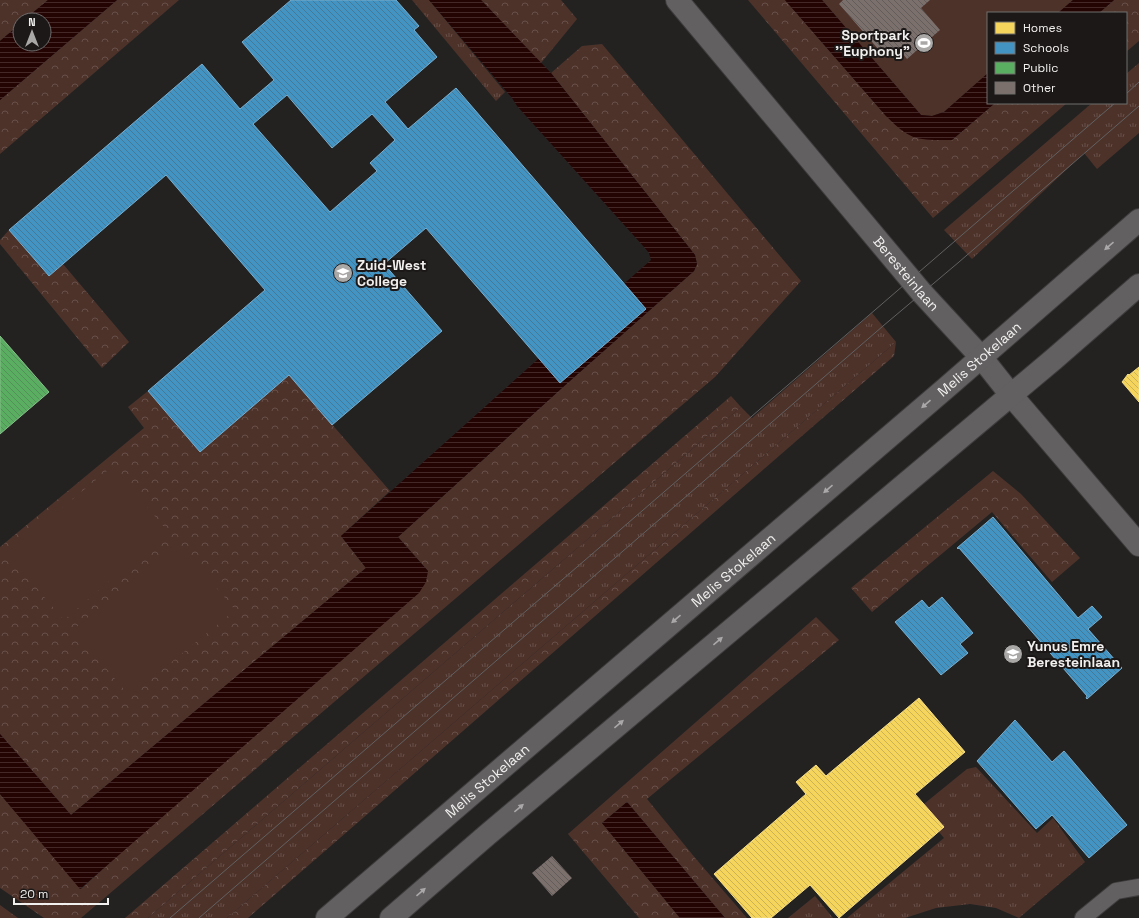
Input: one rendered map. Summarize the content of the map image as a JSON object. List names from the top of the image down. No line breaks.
{"streets":{"street":["Beresteinlaan","Melis Stokelaan"]},"crossings":[["Beresteinlaan","Melis Stokelaan"]],"places":{"sports":["Sportpark ''Euphony\""],"school or university":["Zuid-West College","Yunus Emre Beresteinlaan"]},"legend":["Homes","Schools","Public","Other"],"scale_bar":"20 m","north":"top"}
